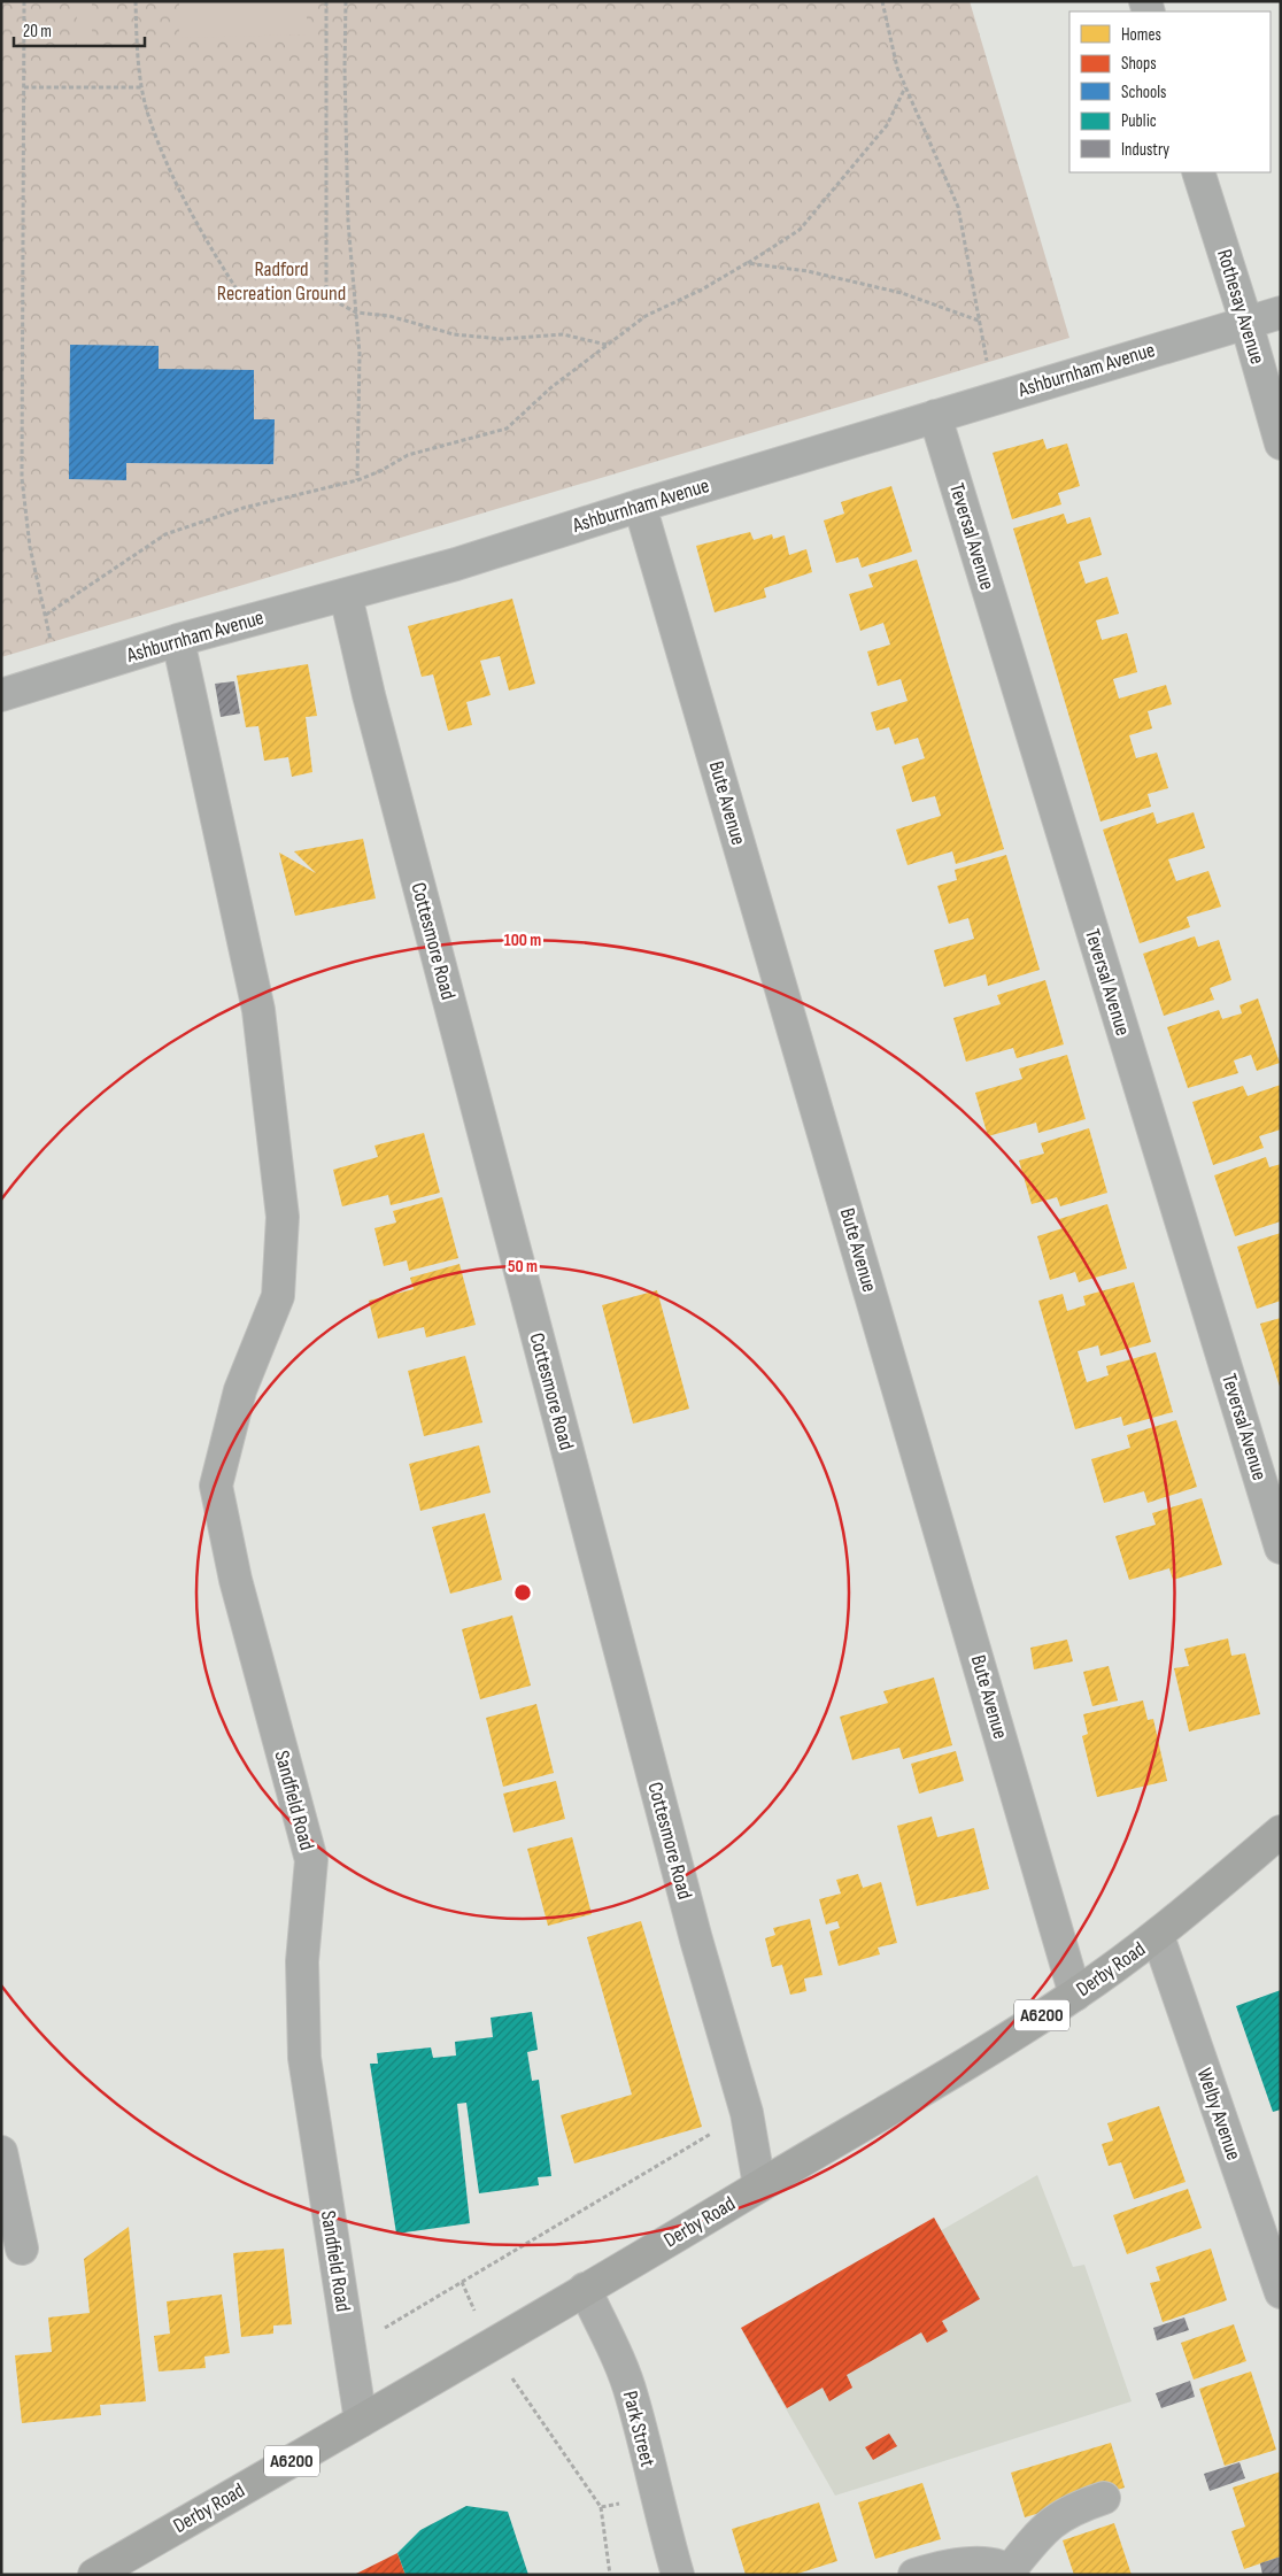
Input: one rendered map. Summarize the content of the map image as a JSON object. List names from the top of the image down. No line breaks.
{"streets":{"main road":["Derby Road","A6200"],"street":["Rothesay Avenue","Ashburnham Avenue","Teversal Avenue","Bute Avenue","Cottesmore Road","Sandfield Road","Welby Avenue","Park Street"]},"crossings":[["Rothesay Avenue","Ashburnham Avenue"],["Ashburnham Avenue","Teversal Avenue"],["Ashburnham Avenue","Bute Avenue"],["Ashburnham Avenue","Cottesmore Road"],["Ashburnham Avenue","Sandfield Road"],["Bute Avenue","Derby Road"],["Cottesmore Road","Derby Road"],["Sandfield Road","Derby Road"],["Derby Road","Welby Avenue"],["Derby Road","Park Street"]],"parks":["Radford Recreation Ground"],"legend":["Homes","Shops","Schools","Public","Industry"],"scale_bar":"20 m","rings":["100 m","50 m"]}
